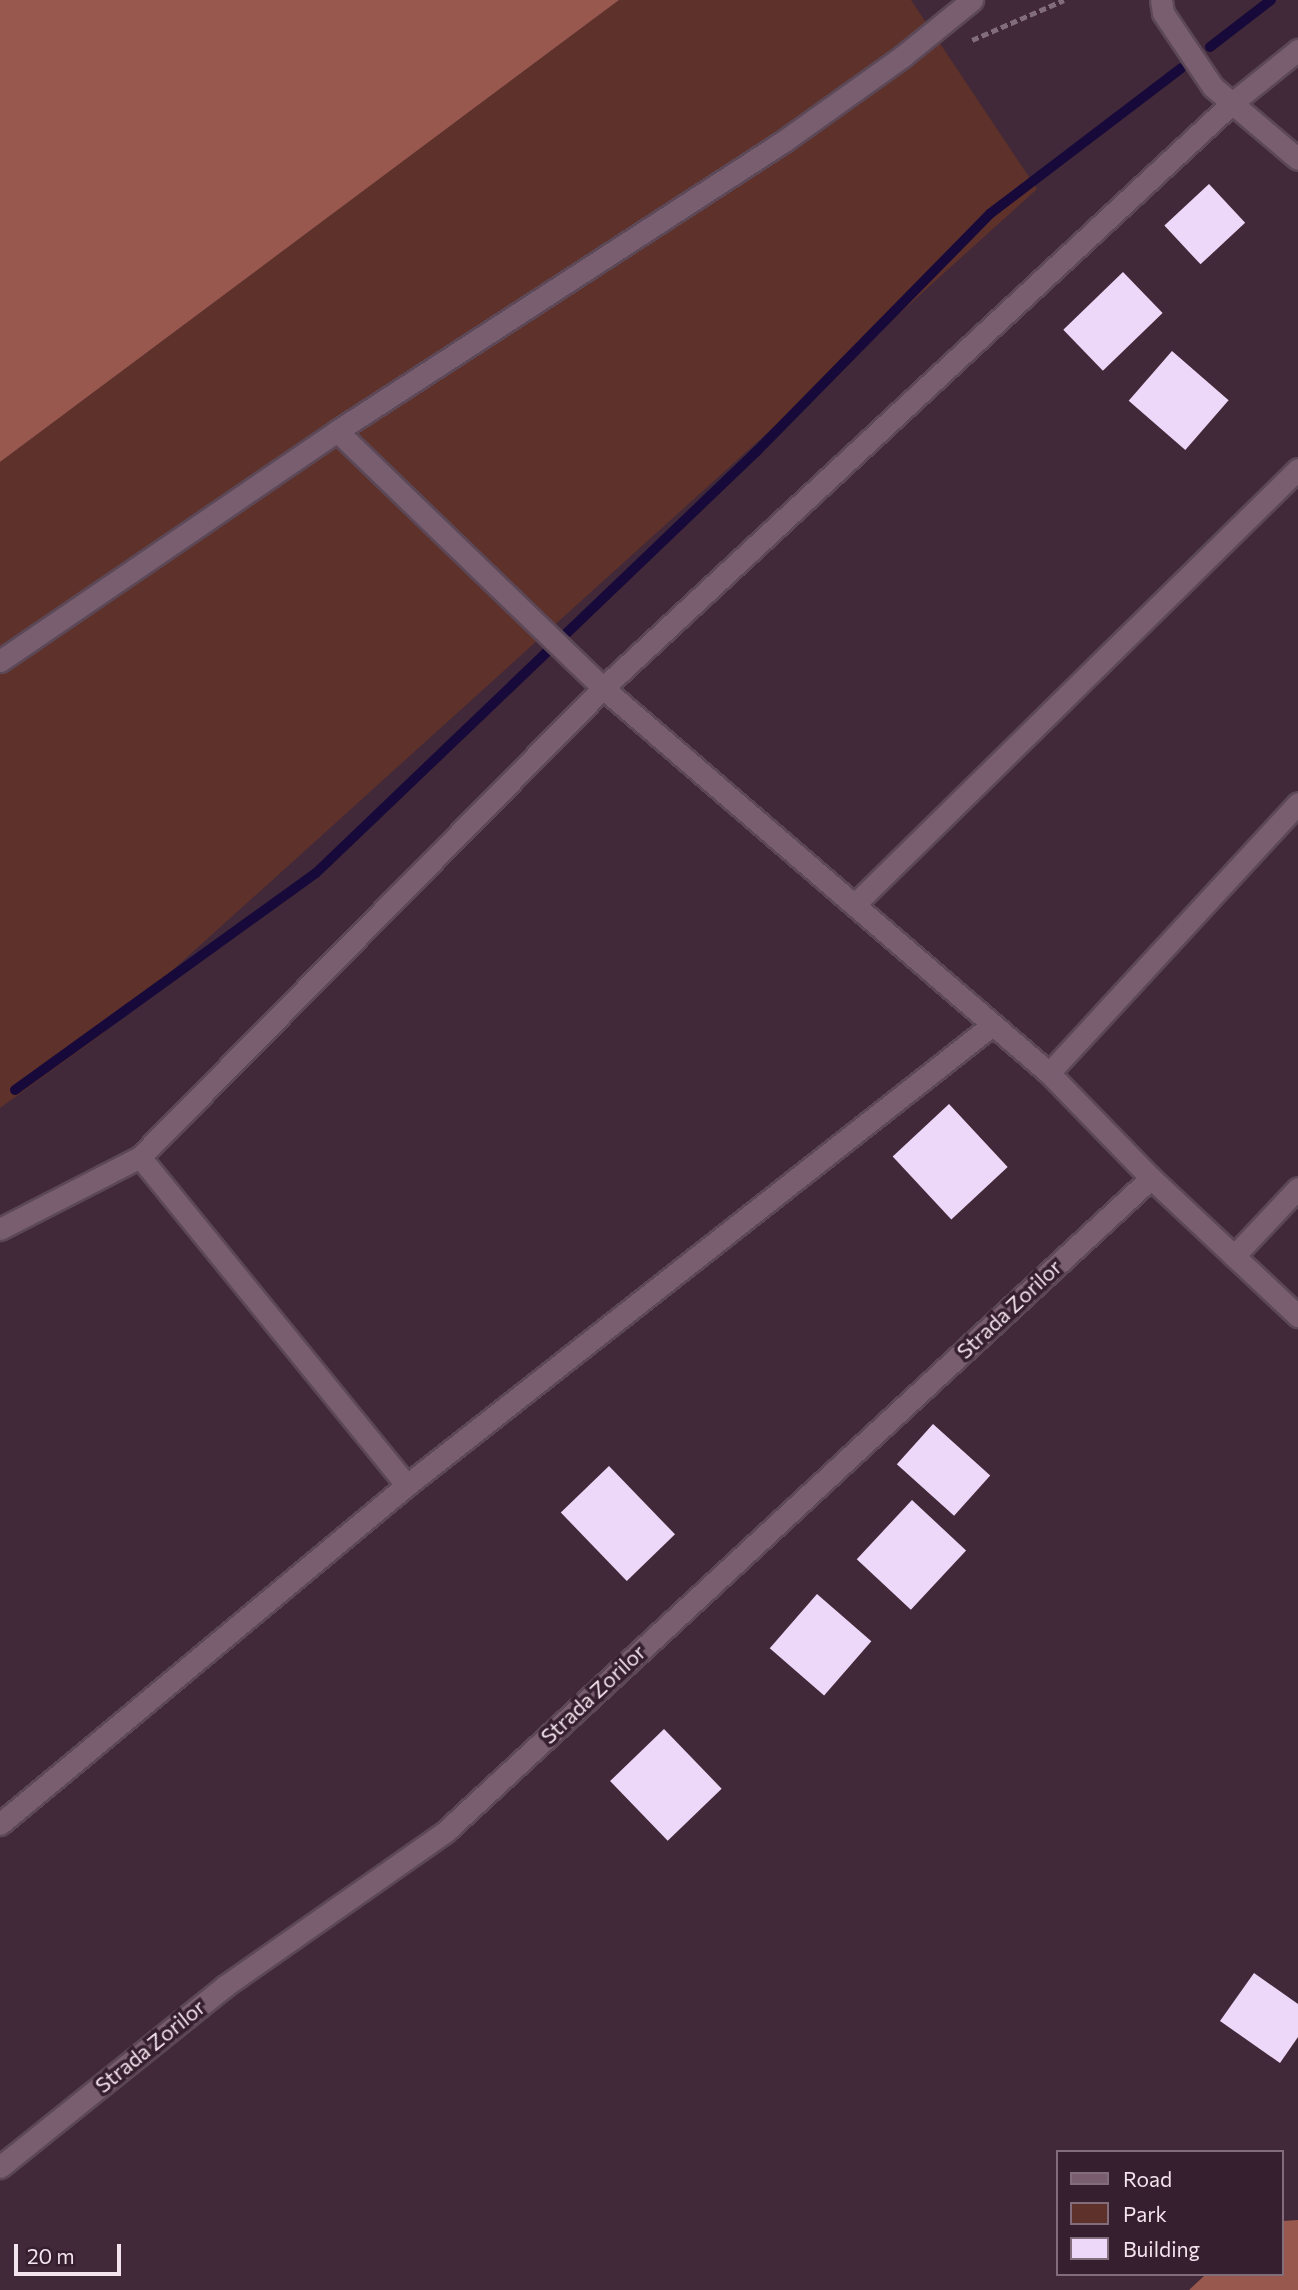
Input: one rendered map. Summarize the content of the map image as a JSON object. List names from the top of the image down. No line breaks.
{"streets":{"street":["Strada Zorilor"]},"legend":["Road","Park","Building"],"scale_bar":"20 m"}
